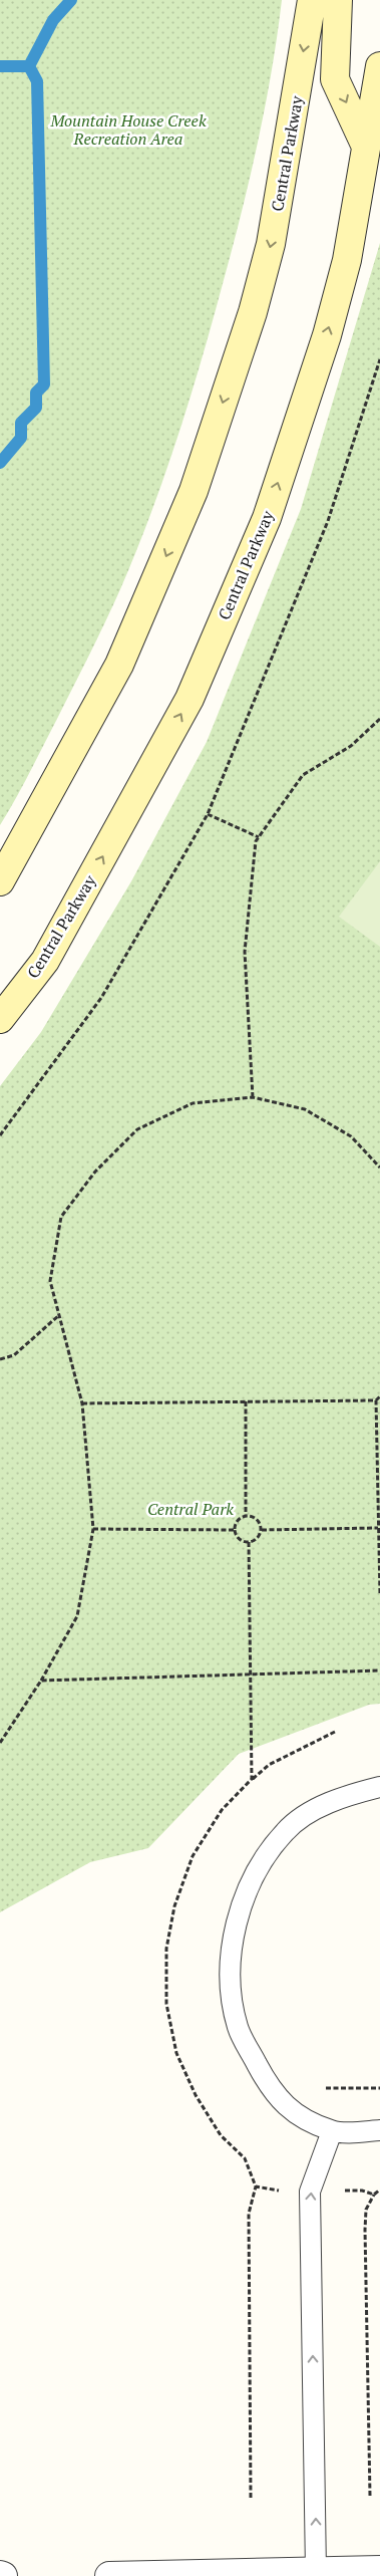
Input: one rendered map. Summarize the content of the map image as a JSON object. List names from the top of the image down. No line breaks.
{"streets":{"main road":["Central Parkway"]},"parks":["Mountain House Creek Recreation Area","Central Park"]}
